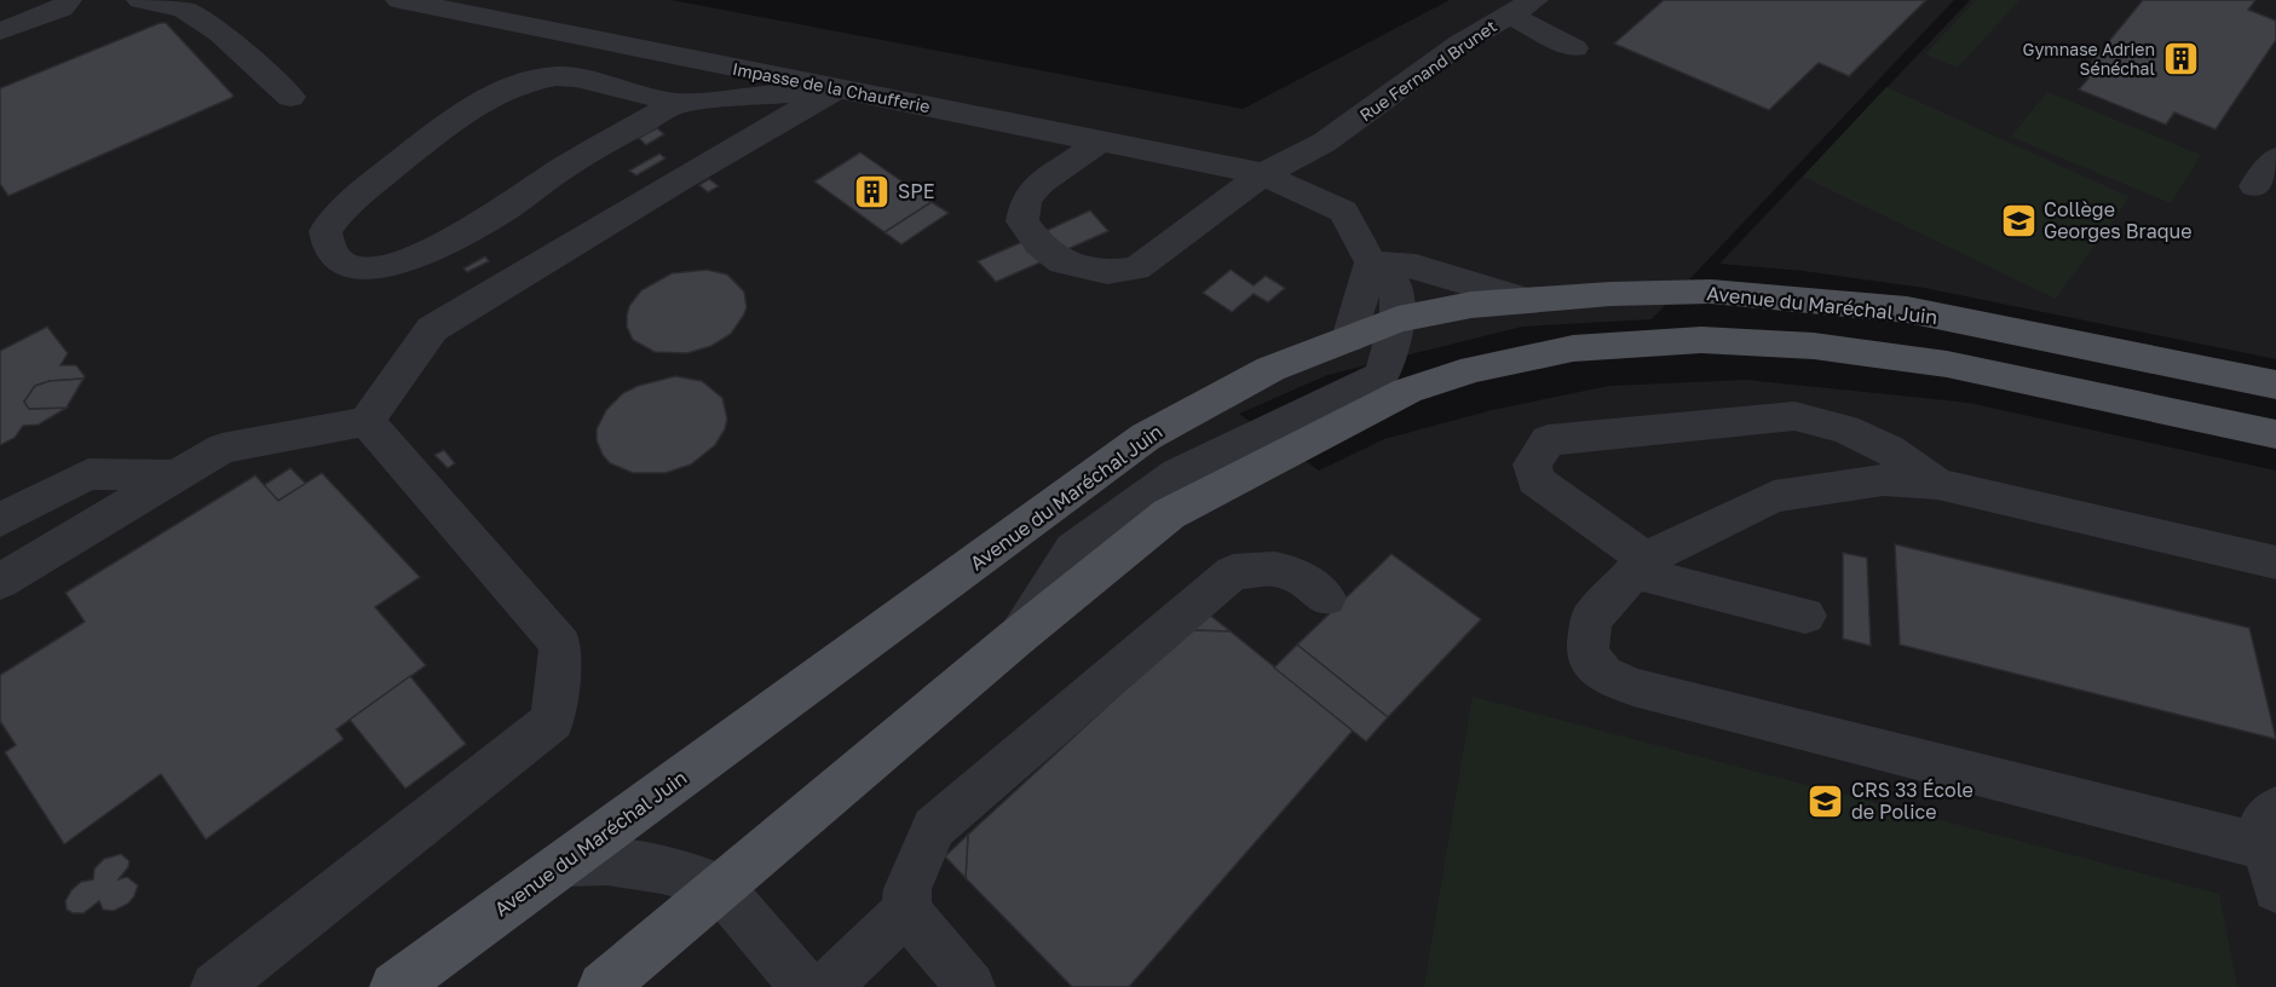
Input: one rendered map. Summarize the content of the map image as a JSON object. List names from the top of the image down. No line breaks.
{"streets":{"main road":["Avenue du Maréchal Juin"],"street":["Rue Fernand Brunet","Impasse de la Chaufferie"]},"crossings":[["Rue Fernand Brunet","Impasse de la Chaufferie"]],"places":{"building":["Gymnase Adrien Sénéchal","SPE"],"school or university":["Collège Georges Braque","CRS 33 École de Police"]}}
